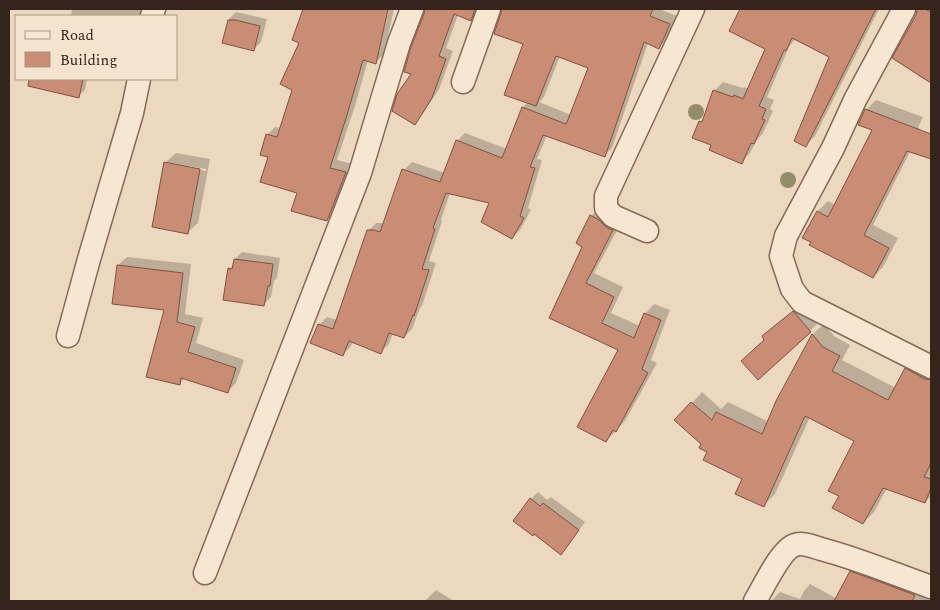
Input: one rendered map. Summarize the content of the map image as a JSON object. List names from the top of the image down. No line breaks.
{"legend":["Road","Building"]}
